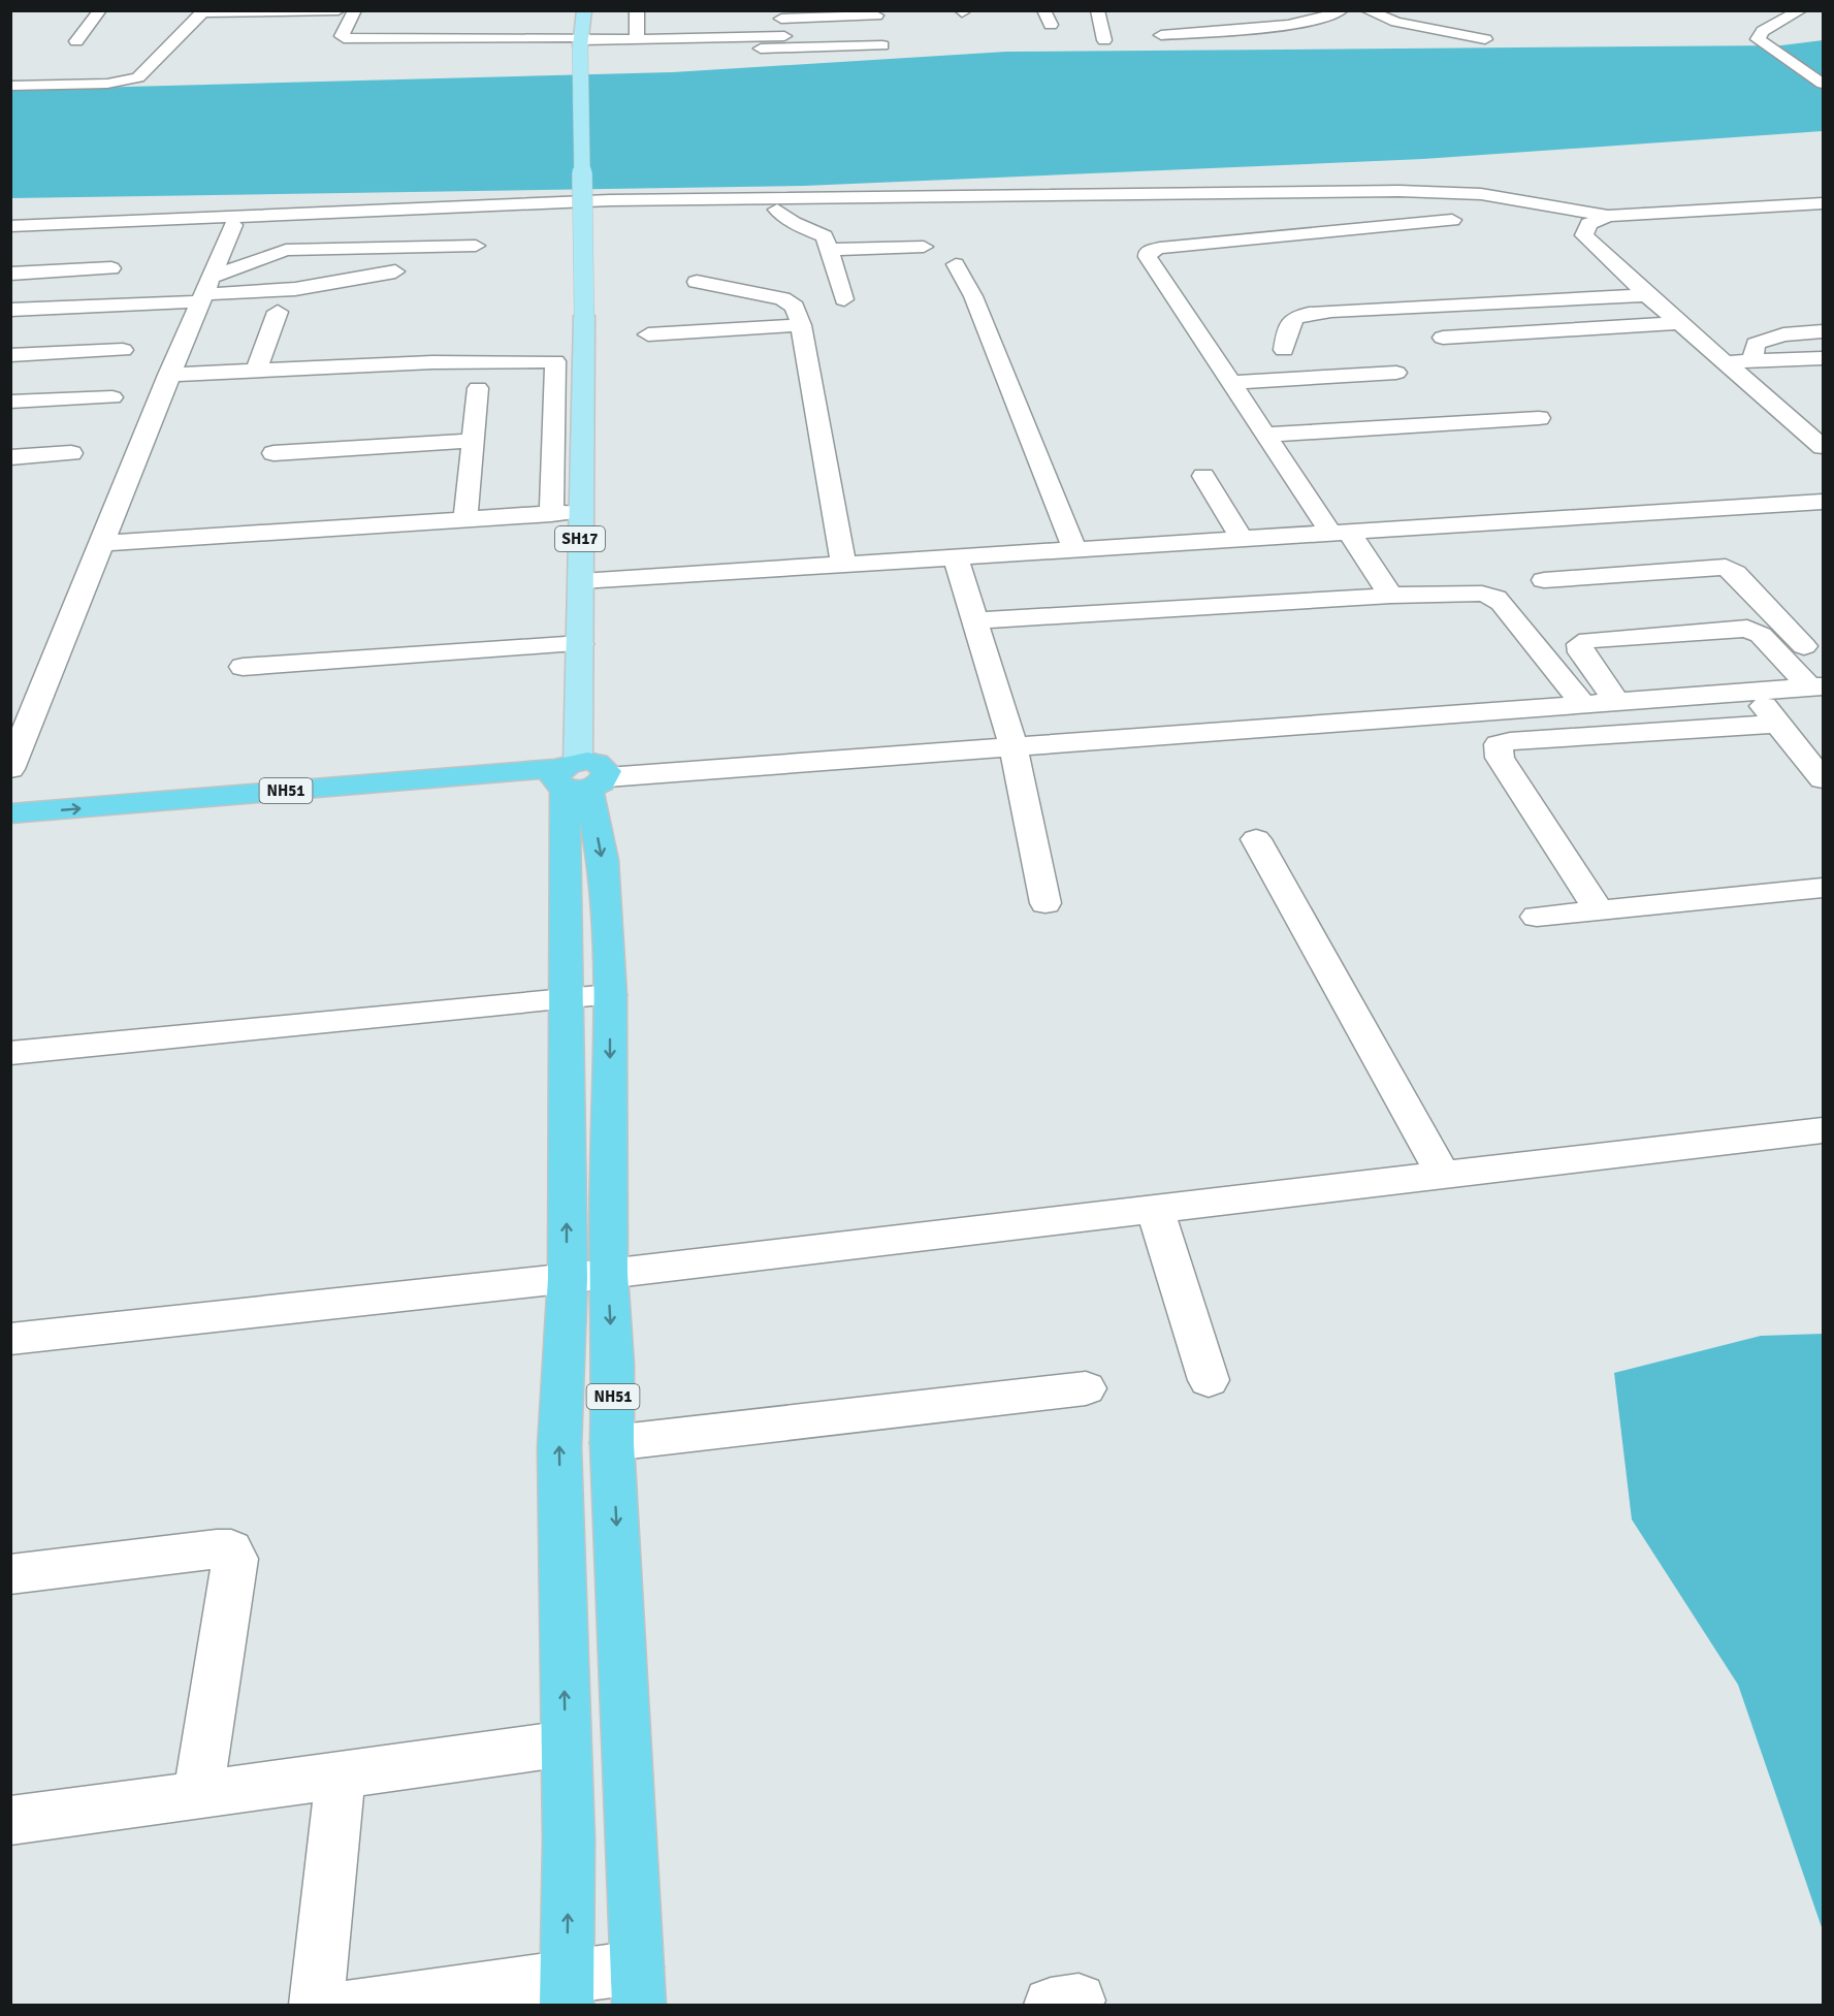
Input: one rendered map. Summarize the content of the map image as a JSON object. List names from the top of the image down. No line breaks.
{"streets":{"highway":["NH51"],"main road":["SH17"]},"crossings":[["SH17","NH51"]]}
